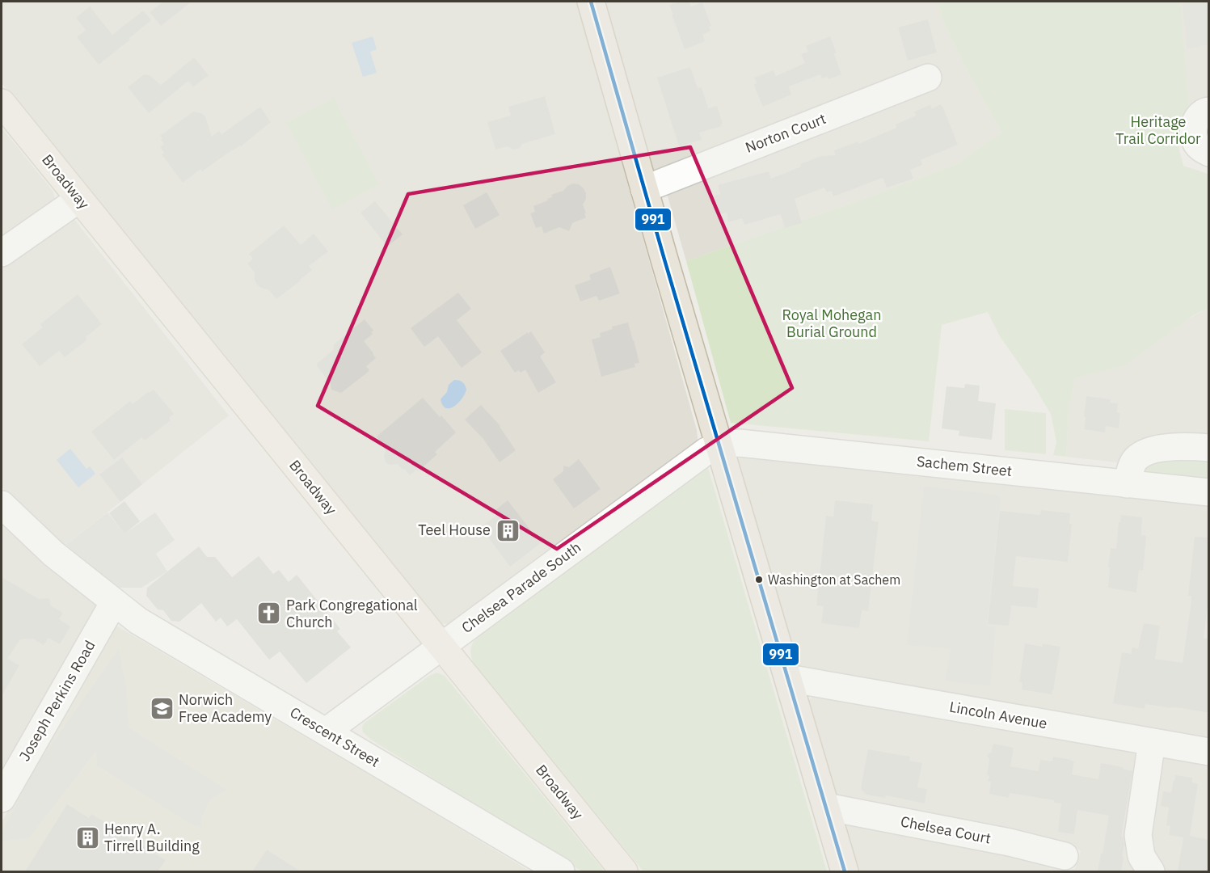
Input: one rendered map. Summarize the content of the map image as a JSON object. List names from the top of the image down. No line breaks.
{"streets":{"main road":["Broadway"],"street":["Norton Court","Sachem Street","Chelsea Parade South","Joseph Perkins Road","Lincoln Avenue","Crescent Street","Chelsea Court"]},"crossings":[["Broadway","Chelsea Parade South"],["Sachem Street","Chelsea Parade South"],["Chelsea Parade South","Crescent Street"],["Joseph Perkins Road","Crescent Street"]],"parks":["Heritage Trail Corridor","Royal Mohegan Burial Ground"],"places":{"building":["Teel House","Henry A. Tirrell Building"],"other":["Washington at Sachem"],"church":["Park Congregational Church"],"school or university":["Norwich Free Academy"]},"lines":["transit line 991"]}
